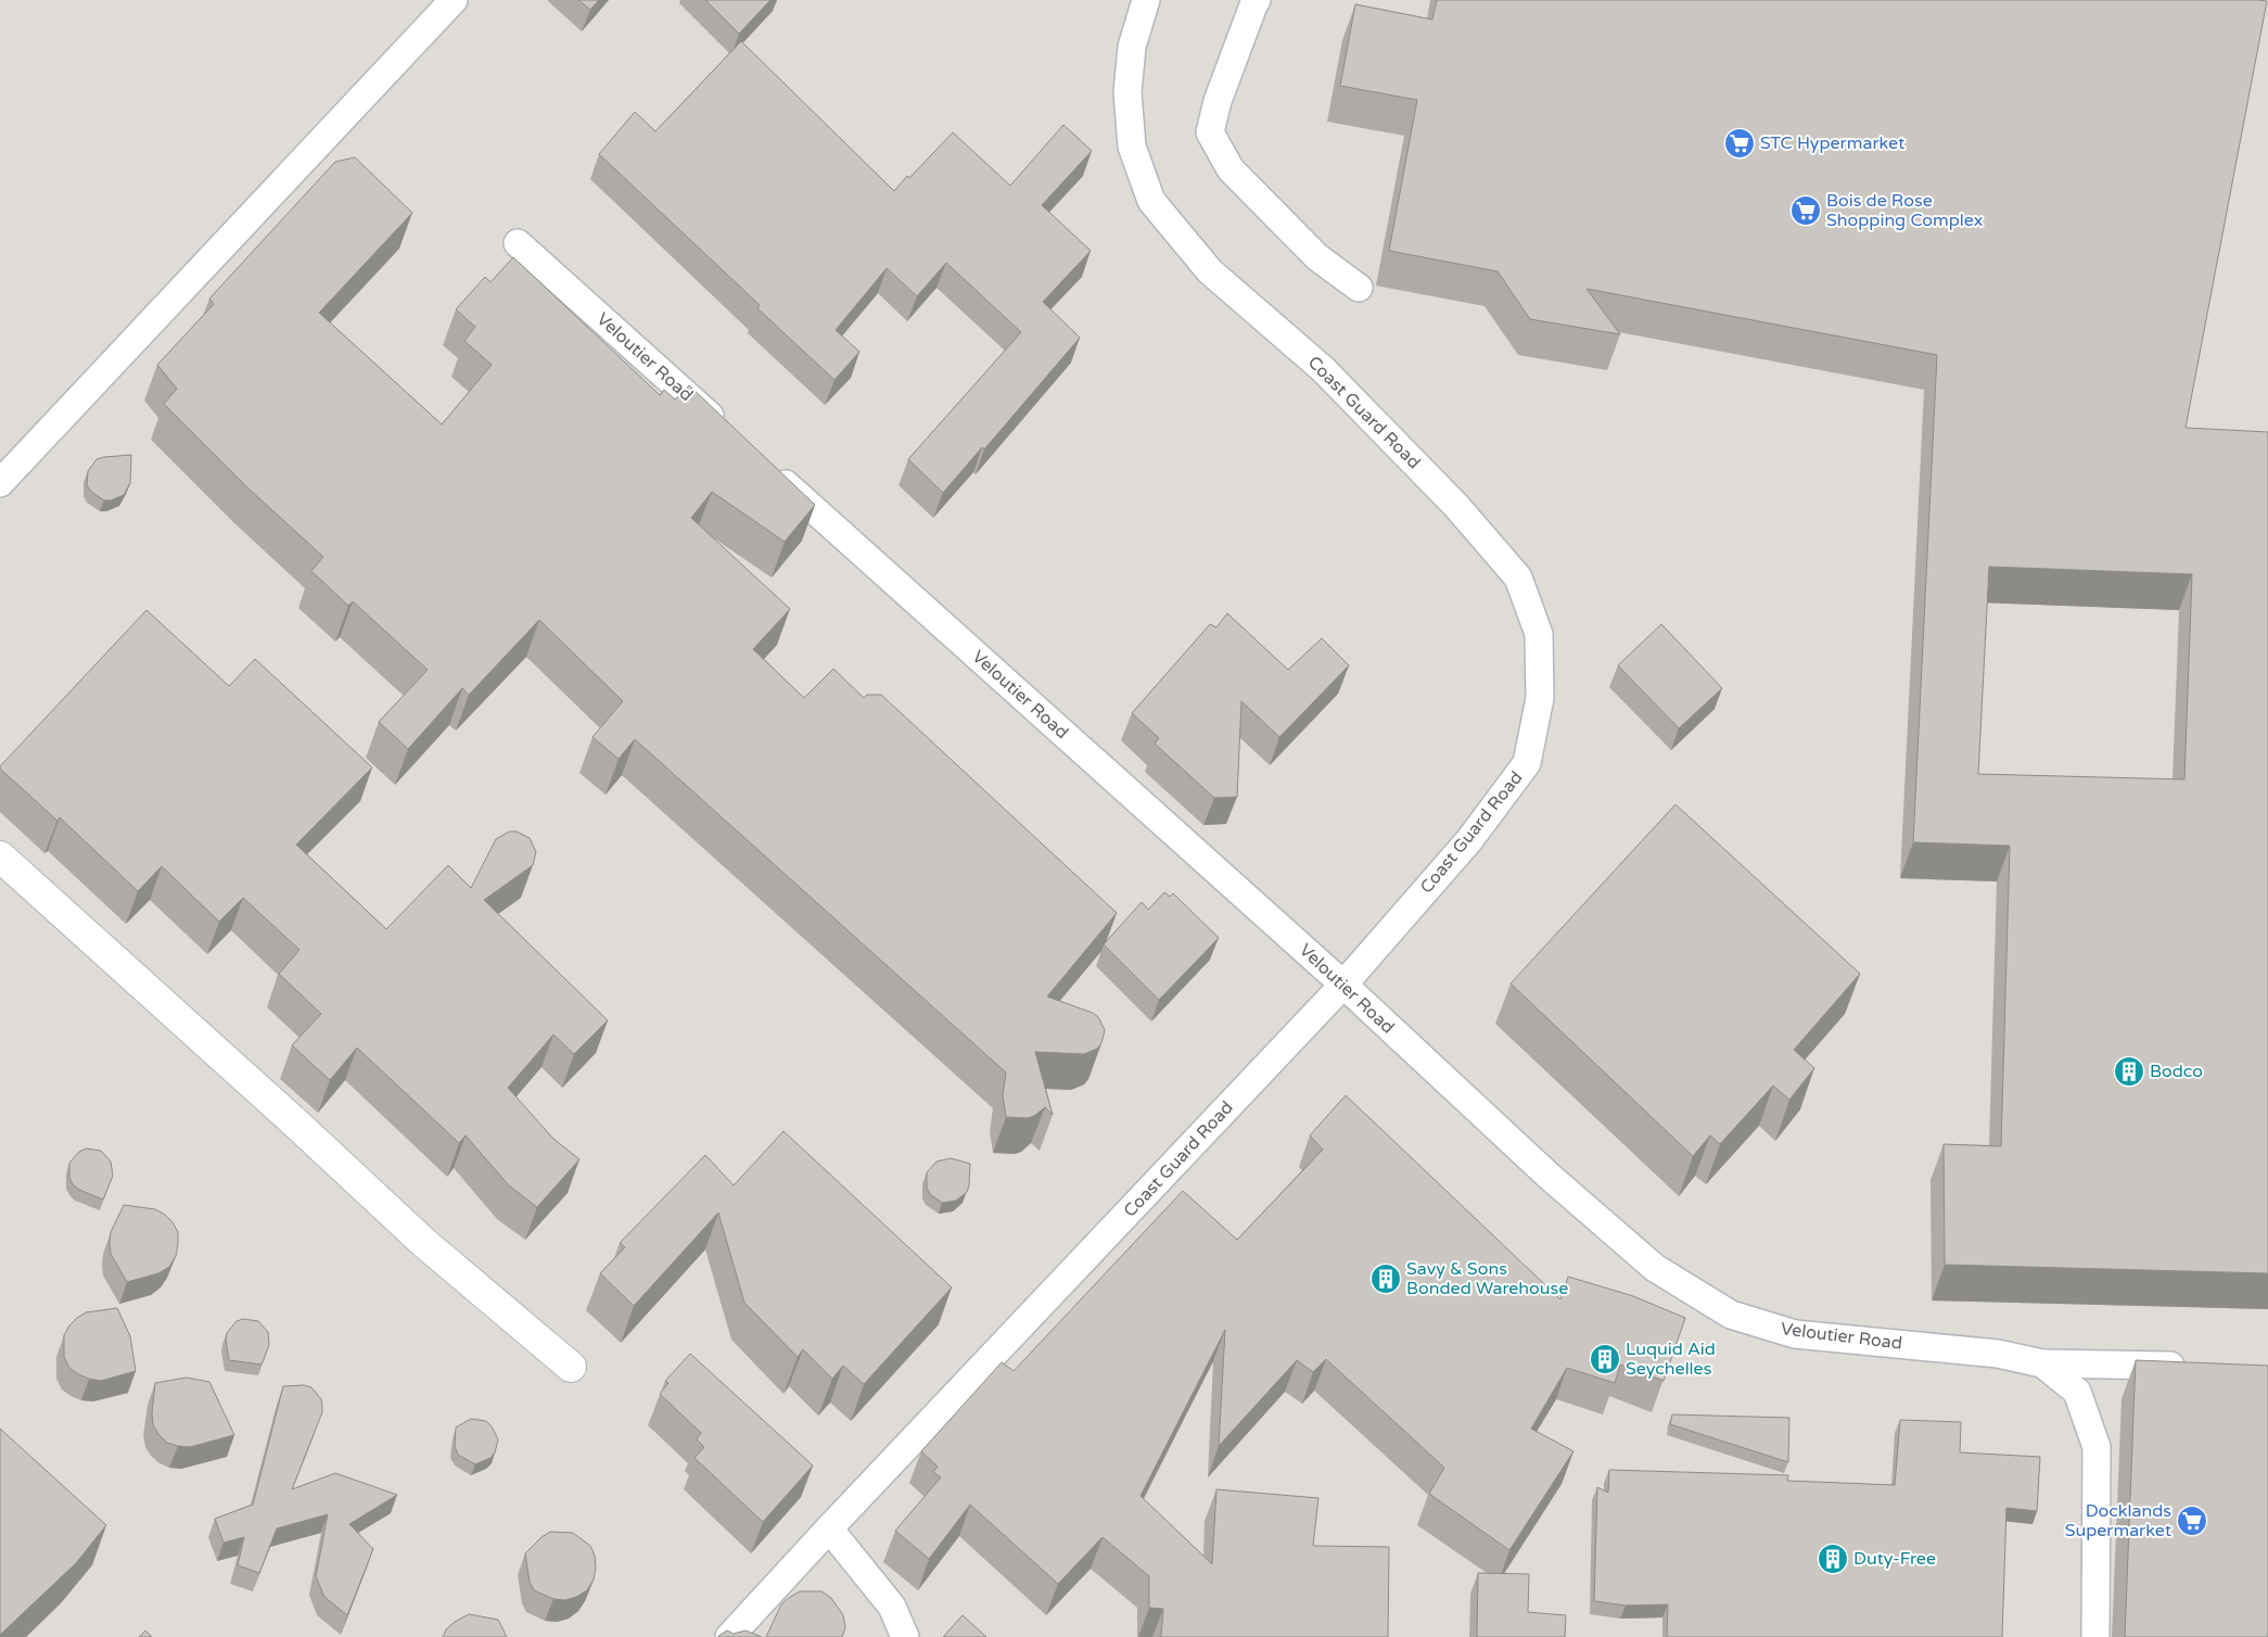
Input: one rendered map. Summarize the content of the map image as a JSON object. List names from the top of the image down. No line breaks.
{"streets":{"lane":["Veloutier Road","Coast Guard Road"]},"crossings":[["Veloutier Road","Coast Guard Road"]],"places":{"supermarket":["STC Hypermarket","Bois de Rose Shopping Complex","Docklands Supermarket"],"building":["Bodco","Savy & Sons Bonded Warehouse","Luquid Aid Seychelles","Duty-Free"]}}
